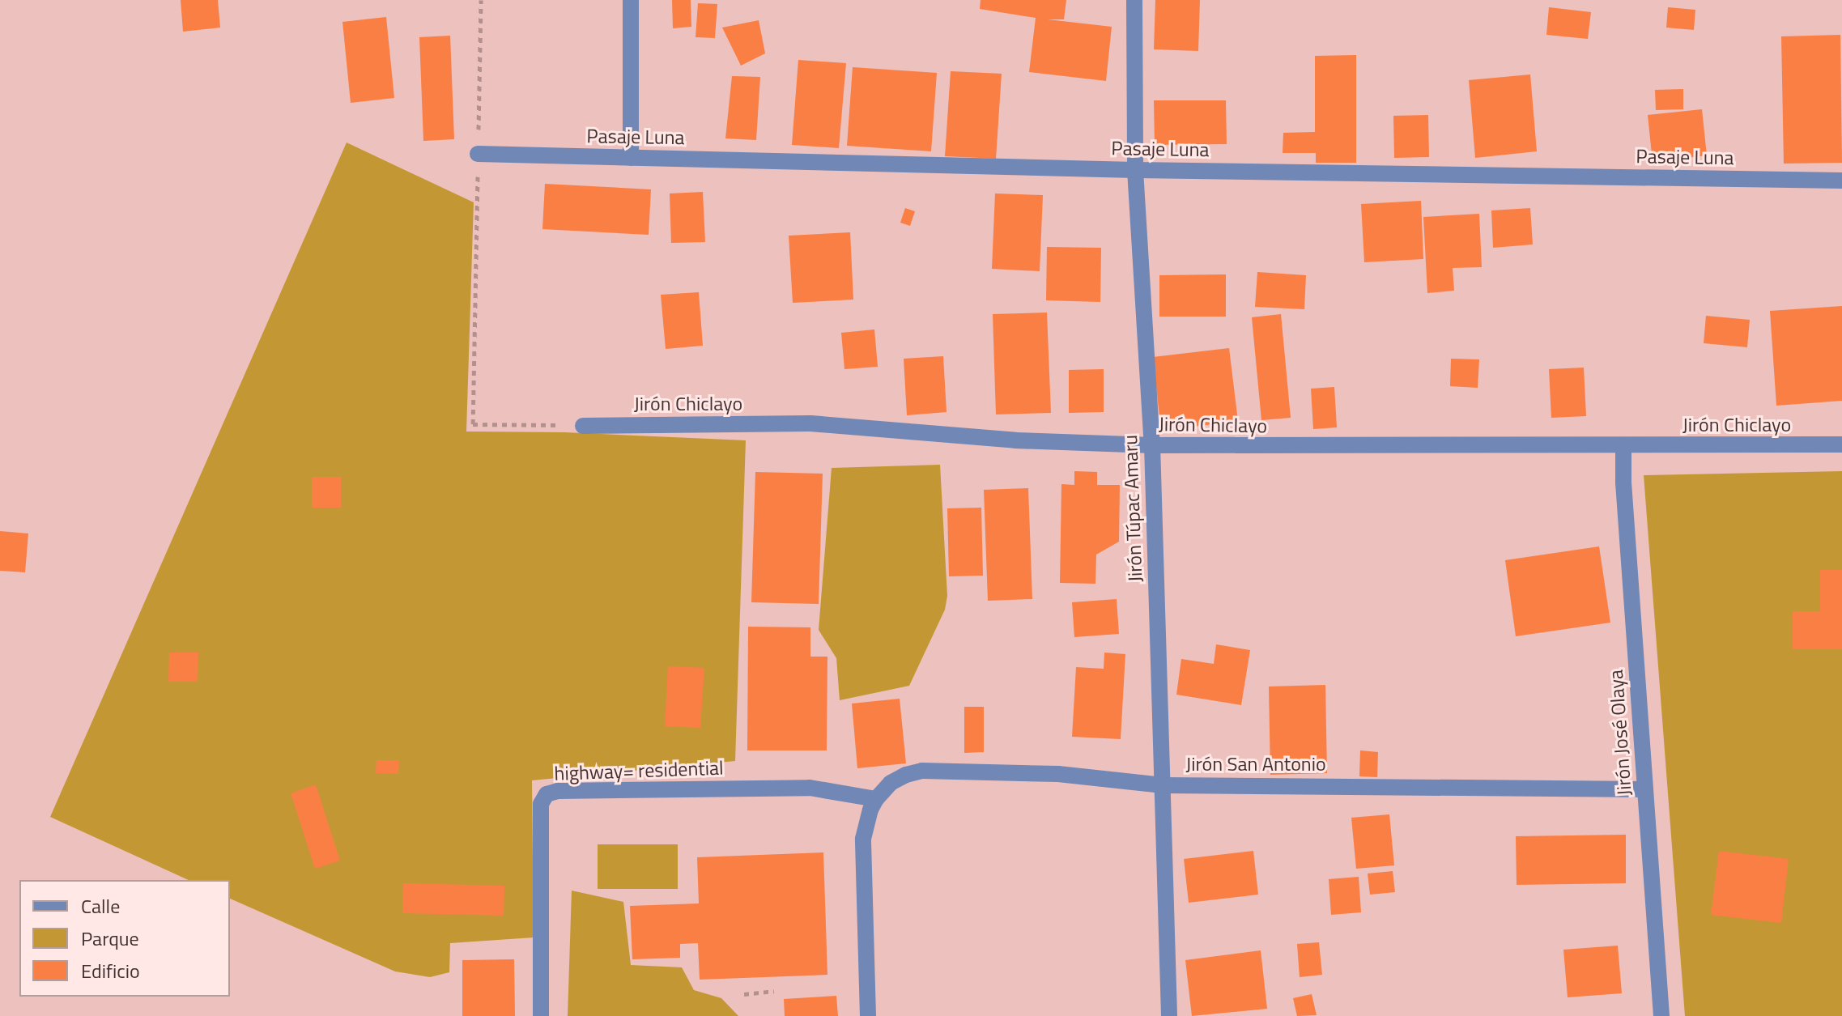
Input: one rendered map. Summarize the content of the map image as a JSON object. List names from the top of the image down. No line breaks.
{"streets":{"street":["Pasaje Luna","Jirón Chiclayo","Jirón Túpac Amaru","Jirón José Olaya","Jirón San Antonio","highway= residential"]},"crossings":[["Pasaje Luna","Jirón Túpac Amaru"],["Jirón Chiclayo","Jirón Túpac Amaru"],["Jirón Chiclayo","Jirón José Olaya"],["Jirón Túpac Amaru","Jirón San Antonio"],["Jirón José Olaya","Jirón San Antonio"],["Jirón San Antonio","highway= residential"]],"legend":["Calle","Parque","Edificio"]}
